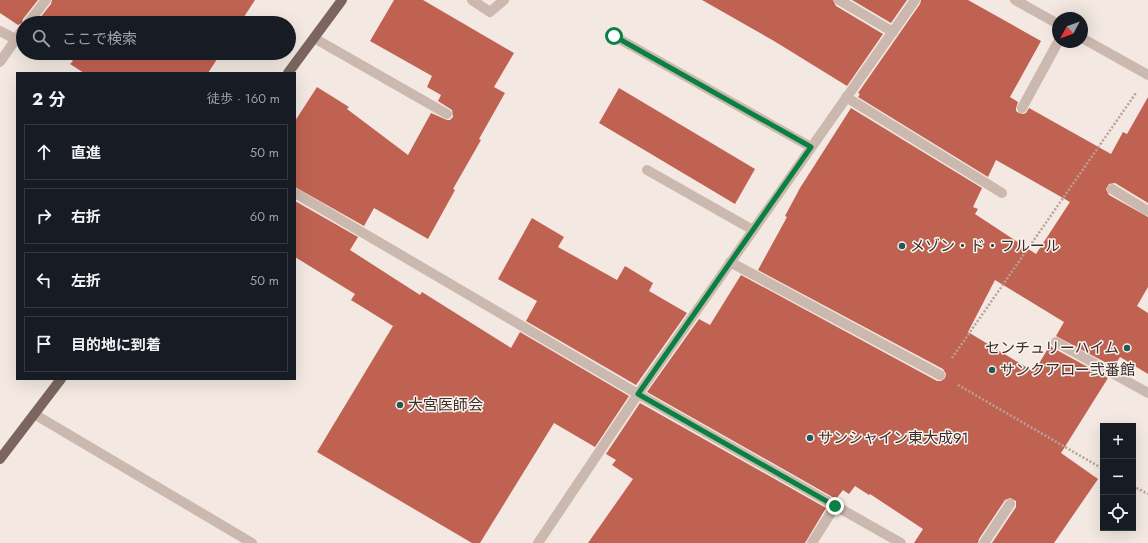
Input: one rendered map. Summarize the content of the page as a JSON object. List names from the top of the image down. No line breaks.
{"places":["メゾン・ド・フルール","センチュリーハイム","サンクアロー弐番館","大宮医師会","サンシャイン東大成91"],"north":"bottom left","page":{"search":"ここで検索","heading":["2 分","徒歩 · 160 m"],"list":[["直進","50 m"],["右折","60 m"],["左折","50 m"],"目的地に到着"],"map_buttons":["+","−"]}}
